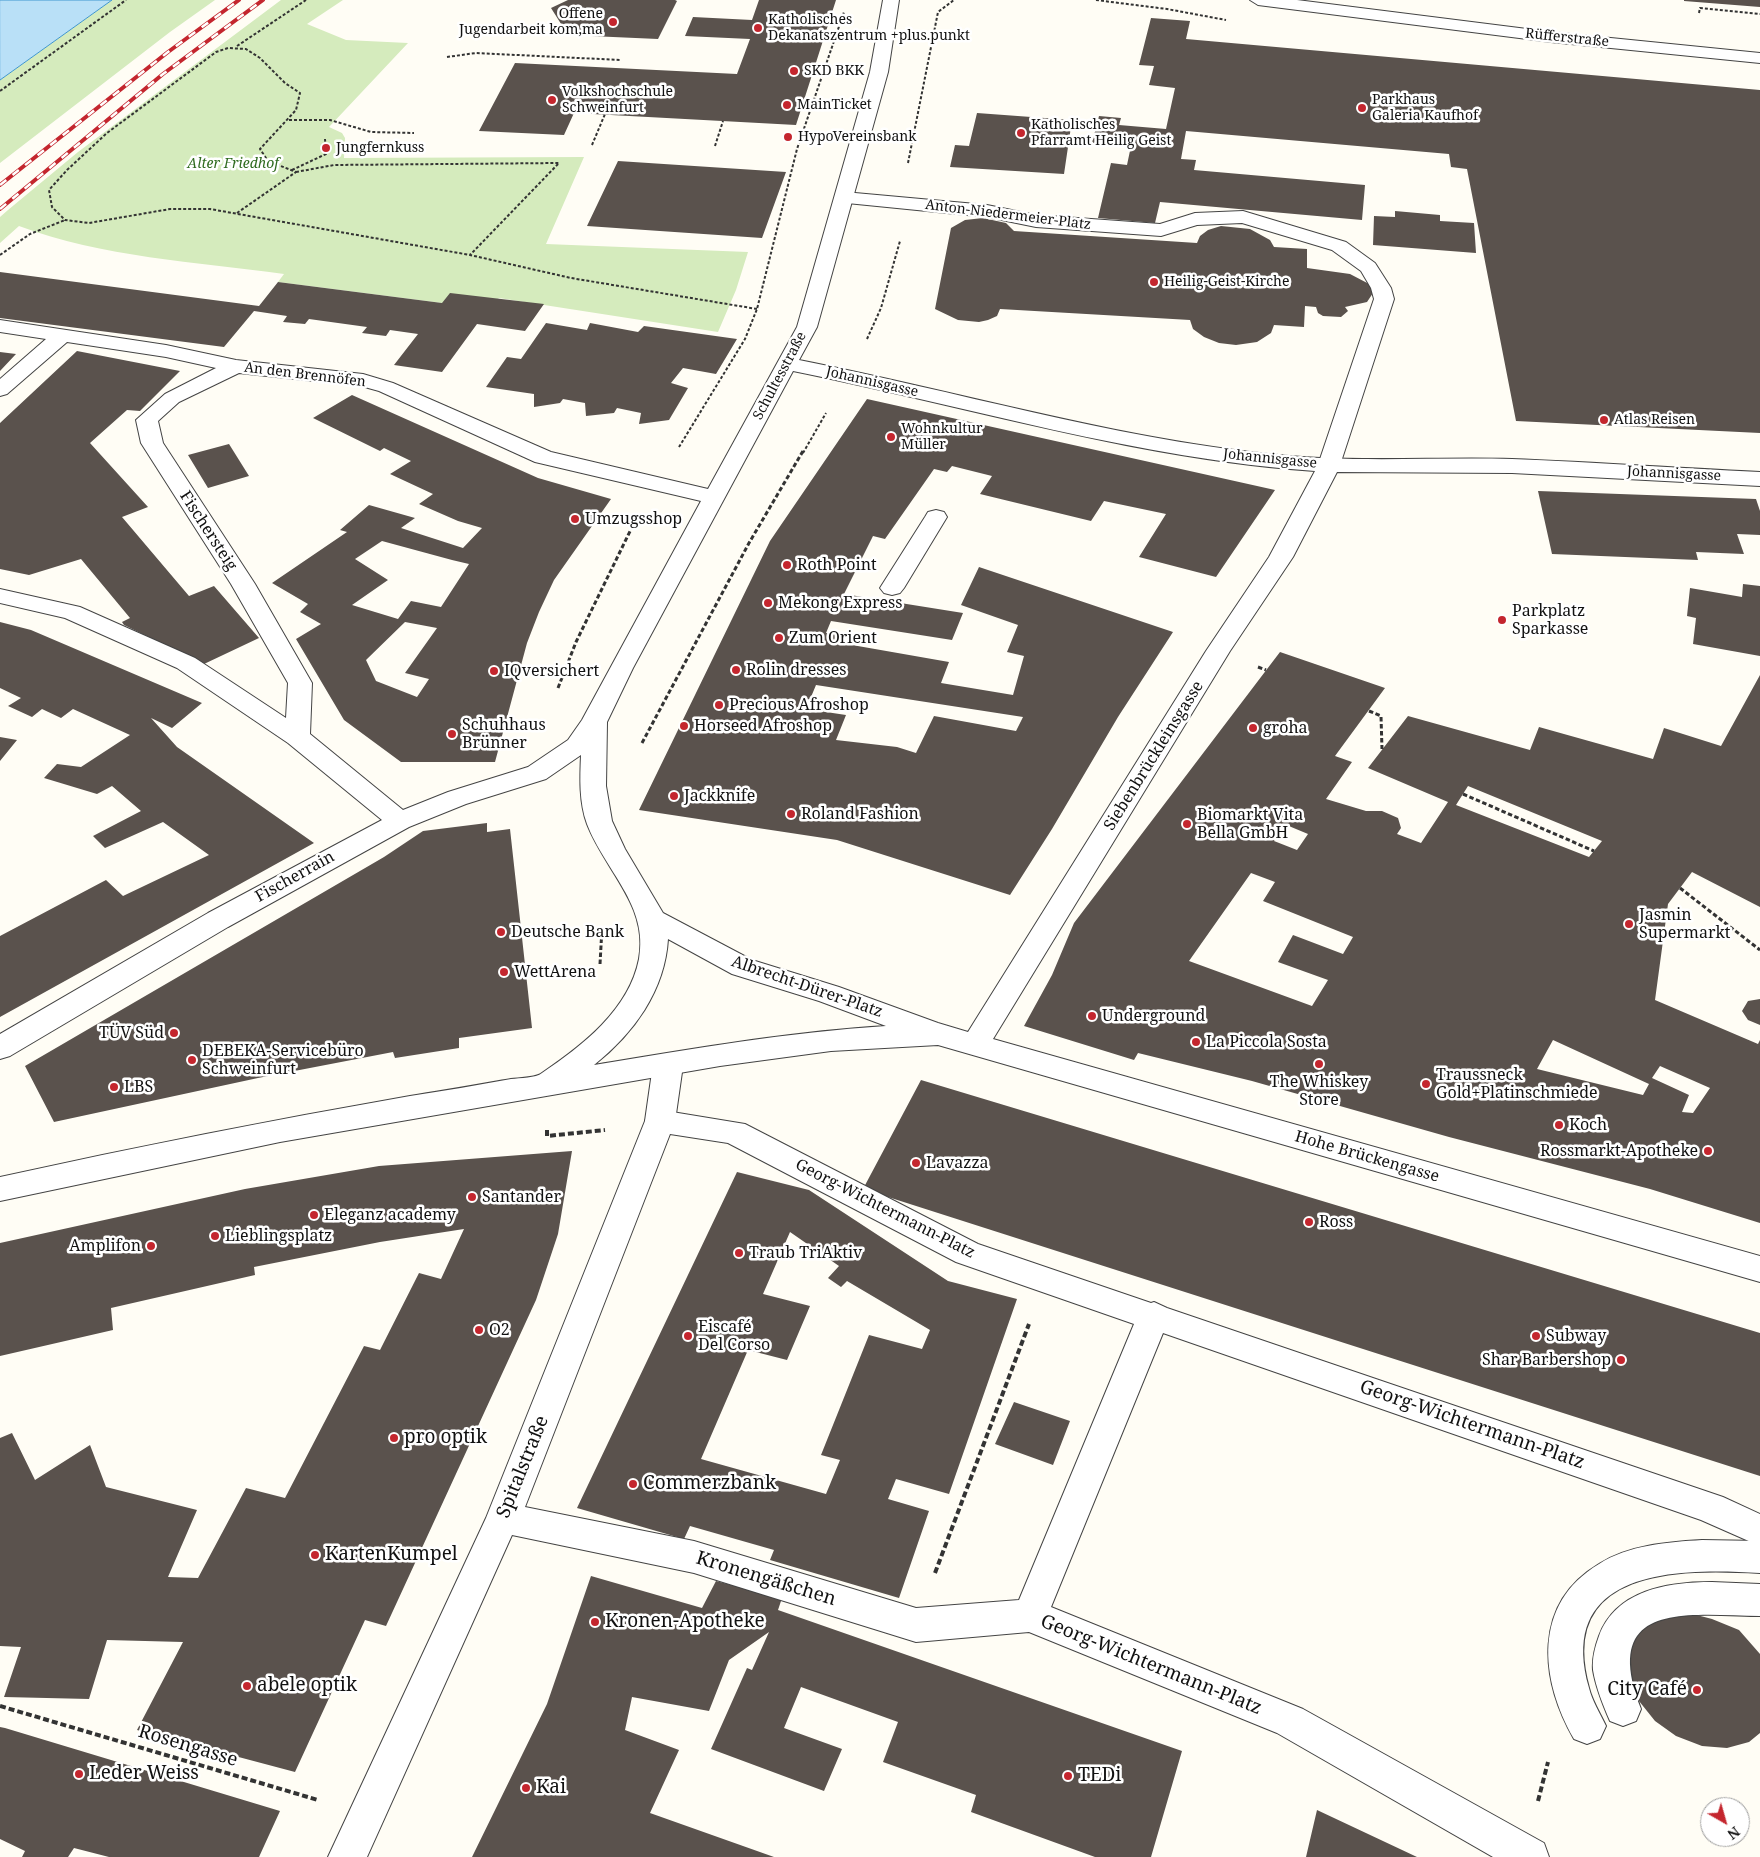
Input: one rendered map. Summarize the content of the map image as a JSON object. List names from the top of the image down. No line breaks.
{"streets":{"street":["Rüfferstraße","Anton-Niedermeier-Platz","An den Brennöfen","Schultesstraße","Johannisgasse","Fischersteig","Siebenbrückleinsgasse","Fischerrain","Albrecht-Dürer-Platz","Hohe Brückengasse","Georg-Wichtermann-Platz","Spitalstraße","Kronengäßchen"],"path":["Rosengasse"]},"crossings":[["Anton-Niedermeier-Platz","Schultesstraße"],["Anton-Niedermeier-Platz","Johannisgasse"],["Anton-Niedermeier-Platz","Siebenbrückleinsgasse"],["An den Brennöfen","Schultesstraße"],["An den Brennöfen","Fischersteig"],["Schultesstraße","Johannisgasse"],["Schultesstraße","Fischerrain"],["Johannisgasse","Siebenbrückleinsgasse"],["Siebenbrückleinsgasse","Albrecht-Dürer-Platz"],["Siebenbrückleinsgasse","Hohe Brückengasse"],["Albrecht-Dürer-Platz","Hohe Brückengasse"],["Albrecht-Dürer-Platz","Spitalstraße"],["Georg-Wichtermann-Platz","Spitalstraße"],["Georg-Wichtermann-Platz","Kronengäßchen"],["Spitalstraße","Kronengäßchen"],["Spitalstraße","Rosengasse"]],"parks":["Alter Friedhof"],"places":["Offene Jugendarbeit kom,ma","Katholisches Dekanatszentrum +plus.punkt","SKD BKK","Volkshochschule Schweinfurt","MainTicket","Parkhaus Galeria Kaufhof","Katholisches Pfarramt Heilig Geist","HypoVereinsbank","Jungfernkuss","Heilig-Geist-Kirche","Atlas Reisen","Wohnkultur Müller","Umzugsshop","Roth Point","Mekong Express","Parkplatz Sparkasse","Zum Orient","Rolin dresses","IQversichert","Precious Afroshop","Horseed Afroshop","groha","Schuhhaus Brünner","Jackknife","Roland Fashion","Biomarkt Vita Bella GmbH","Jasmin Supermarkt","Deutsche Bank","WettArena","Underground","TÜV Süd","La Piccola Sosta","DEBEKA-Servicebüro Schweinfurt","The Whiskey Store","Traussneck Gold+Platinschmiede","LBS","Koch","Rossmarkt-Apotheke","Lavazza","Santander","Eleganz academy","Ross","Lieblingsplatz","Amplifon","Traub TriAktiv","O2","Eiscafé Del Corso","Subway","Shar Barbershop","pro optik","Commerzbank","KartenKumpel","Kronen-Apotheke","abele optik","City Café","Leder Weiss","TEDi","Kai"],"north":"bottom right"}
